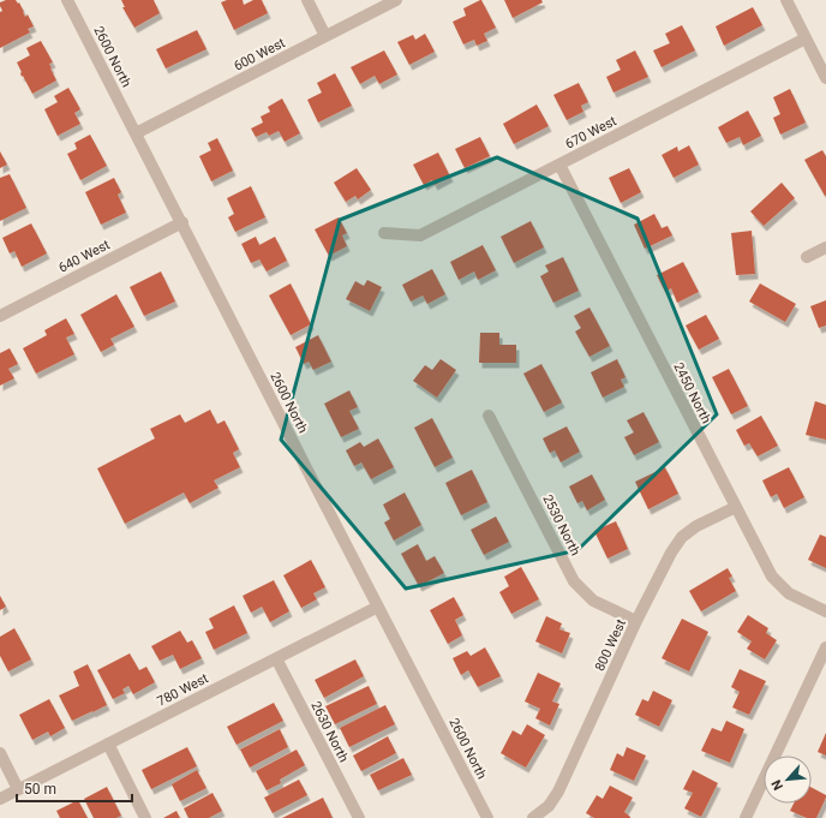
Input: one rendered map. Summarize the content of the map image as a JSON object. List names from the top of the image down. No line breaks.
{"streets":{"street":["600 West","2600 North","670 West","640 West","2450 North","2530 North","800 West","780 West","2630 North"]},"crossings":[["600 West","2600 North"],["2600 North","640 West"],["2600 North","780 West"],["670 West","2450 North"],["2450 North","800 West"],["2530 North","800 West"],["780 West","2630 North"]],"scale_bar":"50 m","north":"bottom left"}
